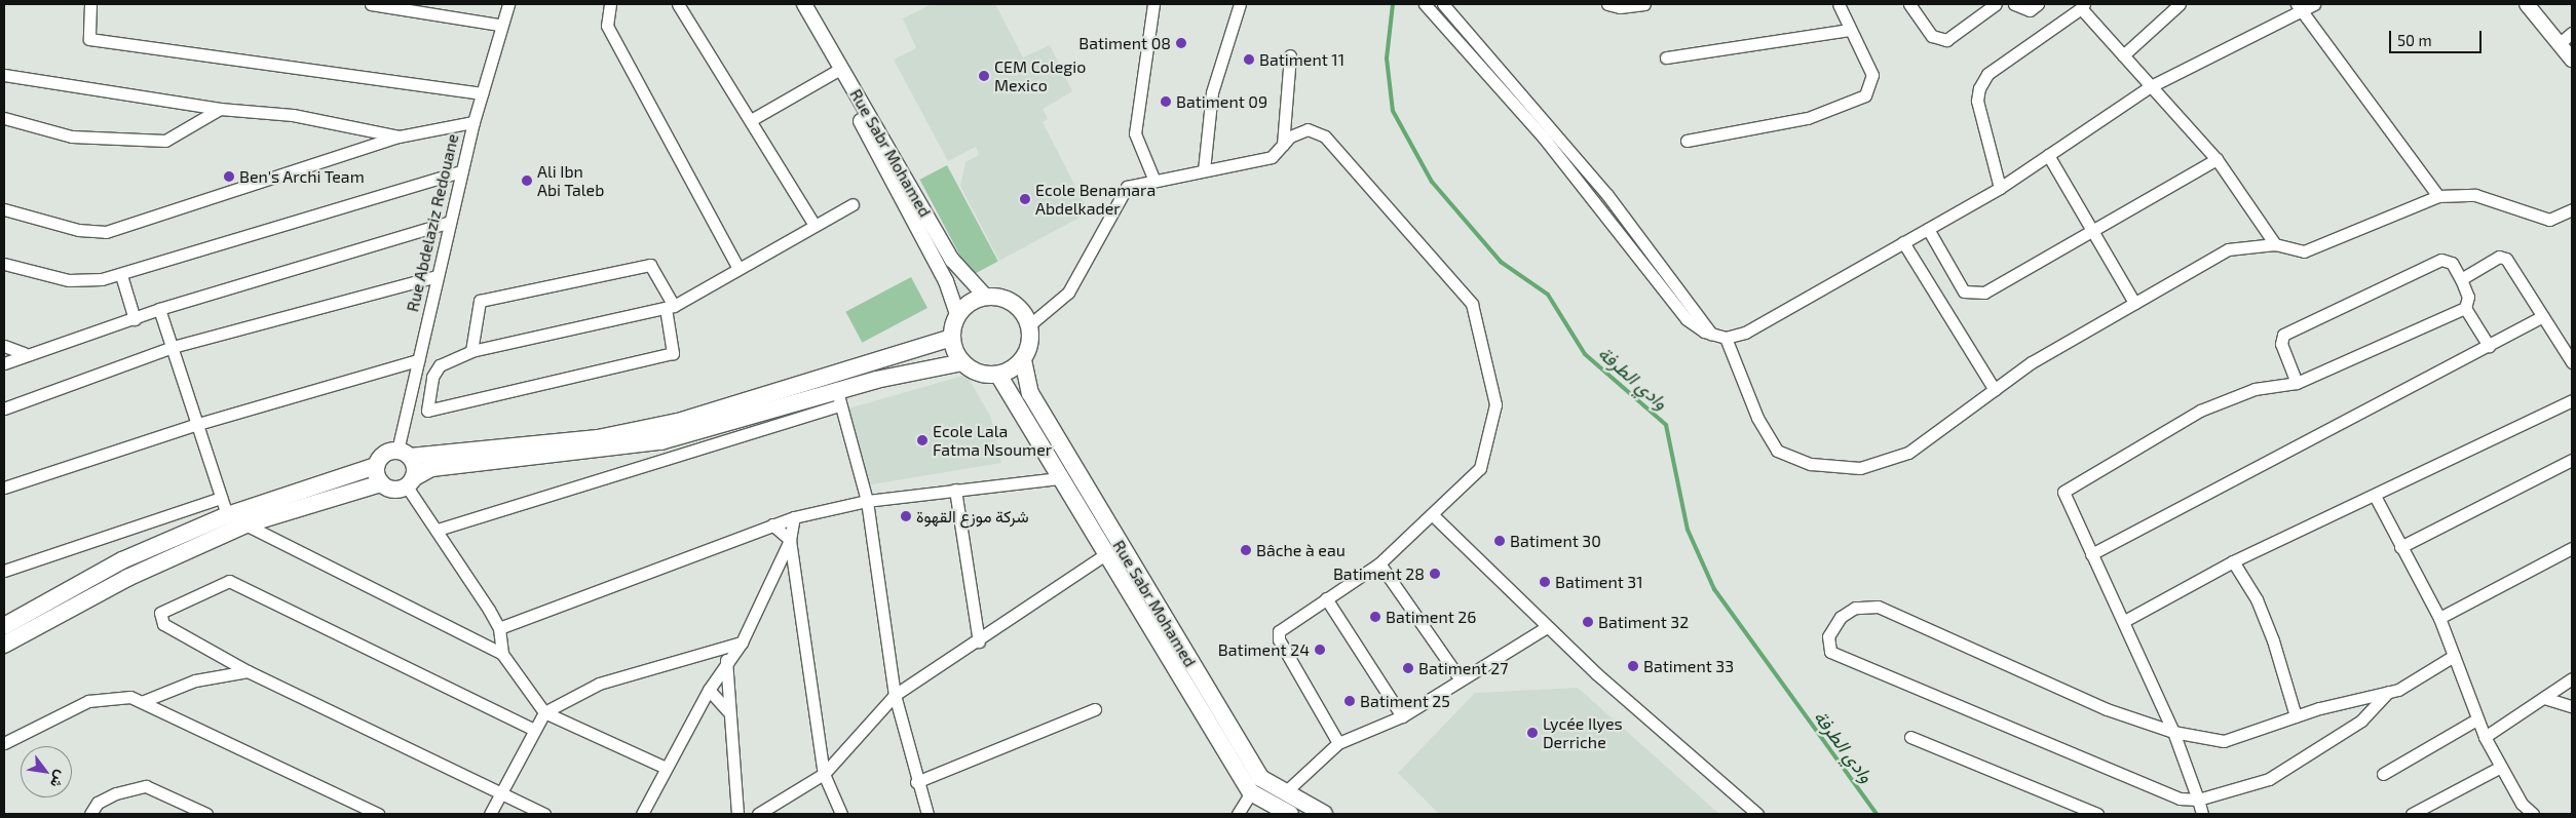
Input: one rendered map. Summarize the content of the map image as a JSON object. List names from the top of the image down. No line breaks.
{"streets":{"main road":["Rue Sabr Mohamed"],"street":["Rue Abdelaziz Redouane"]},"water":["وادي الطرفة"],"places":["Batiment 08","Batiment 11","CEM Colegio Mexico","Batiment 09","Ben's Archi Team","Ali Ibn Abi Taleb","Ecole Benamara Abdelkader","Ecole Lala Fatma Nsoumer","شركة موزع القهوة","Batiment 30","Bâche à eau","Batiment 28","Batiment 31","Batiment 26","Batiment 32","Batiment 24","Batiment 33","Batiment 27","Batiment 25","Lycée Ilyes Derriche"],"scale_bar":"50 m","north":"bottom right"}
